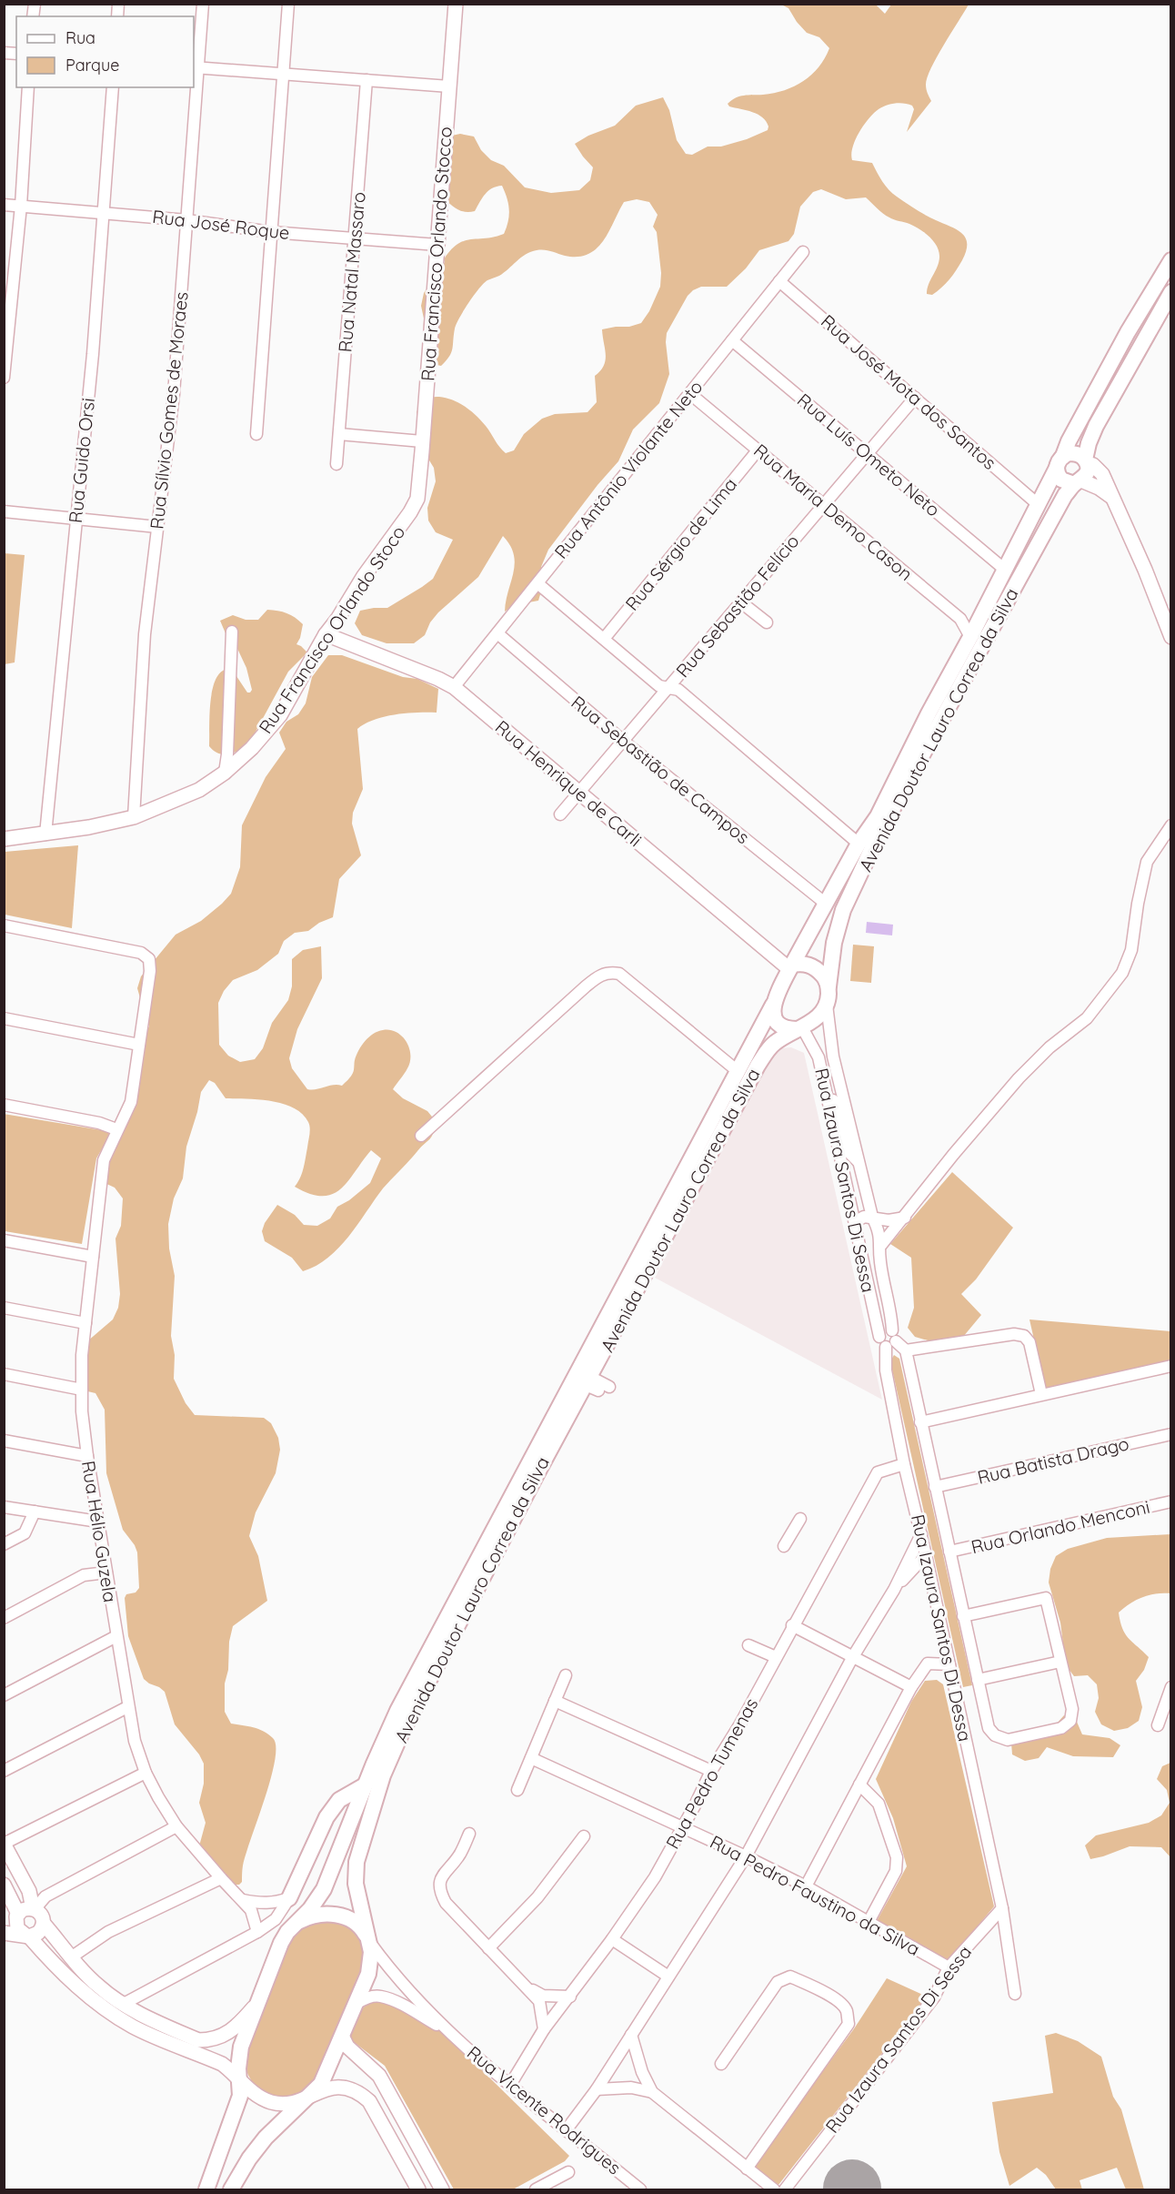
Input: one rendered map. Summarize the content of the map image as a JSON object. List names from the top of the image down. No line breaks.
{"streets":{"main road":["Avenida Doutor Lauro Correa da Silva"],"street":["Rua José Roque","Rua Francisco Orlando Stocco","Rua Natal Massaro","Rua José Mota dos Santos","Rua Sílvio Gomes de Moraes","Rua Luís Ometo Neto","Rua Guido Orsi","Rua Antônio Violante Neto","Rua Maria Demo Cason","Rua Sérgio de Lima","Rua Sebastião Felício","Rua Francisco Orlando Stoco","Rua Sebastião de Campos","Rua Henrique de Carli","Rua Izaura Santos Di Sessa","Rua Batista Drago","Rua Orlando Menconi","Rua Hélio Guzela","Rua Izaura Santos Di Dessa","Rua Pedro Tumenas","Rua Pedro Faustino da Silva","Rua Vicente Rodrigues"]},"crossings":[["Rua José Roque","Rua Francisco Orlando Stocco"],["Rua José Roque","Rua Natal Massaro"],["Rua José Roque","Rua Sílvio Gomes de Moraes"],["Rua José Roque","Rua Guido Orsi"],["Rua Francisco Orlando Stocco","Rua Francisco Orlando Stoco"],["Rua José Mota dos Santos","Rua Antônio Violante Neto"],["Rua José Mota dos Santos","Rua Sebastião Felício"],["Rua José Mota dos Santos","Avenida Doutor Lauro Correa da Silva"],["Rua Sílvio Gomes de Moraes","Rua Francisco Orlando Stoco"],["Rua Luís Ometo Neto","Rua Antônio Violante Neto"],["Rua Luís Ometo Neto","Rua Sebastião Felício"],["Rua Luís Ometo Neto","Avenida Doutor Lauro Correa da Silva"],["Rua Guido Orsi","Rua Francisco Orlando Stoco"],["Rua Antônio Violante Neto","Rua Maria Demo Cason"],["Rua Antônio Violante Neto","Rua Sebastião de Campos"],["Rua Antônio Violante Neto","Rua Henrique de Carli"],["Rua Maria Demo Cason","Rua Sérgio de Lima"],["Rua Maria Demo Cason","Rua Sebastião Felício"],["Rua Maria Demo Cason","Avenida Doutor Lauro Correa da Silva"],["Rua Sebastião Felício","Rua Sebastião de Campos"],["Rua Sebastião Felício","Rua Henrique de Carli"],["Rua Francisco Orlando Stoco","Rua Henrique de Carli"],["Avenida Doutor Lauro Correa da Silva","Rua Sebastião de Campos"],["Avenida Doutor Lauro Correa da Silva","Rua Henrique de Carli"],["Avenida Doutor Lauro Correa da Silva","Rua Izaura Santos Di Sessa"],["Avenida Doutor Lauro Correa da Silva","Rua Vicente Rodrigues"],["Rua Henrique de Carli","Rua Izaura Santos Di Sessa"],["Rua Izaura Santos Di Sessa","Rua Izaura Santos Di Dessa"],["Rua Izaura Santos Di Sessa","Rua Pedro Faustino da Silva"],["Rua Batista Drago","Rua Izaura Santos Di Dessa"],["Rua Orlando Menconi","Rua Izaura Santos Di Dessa"],["Rua Izaura Santos Di Dessa","Rua Pedro Tumenas"],["Rua Pedro Tumenas","Rua Pedro Faustino da Silva"],["Rua Pedro Tumenas","Rua Vicente Rodrigues"]],"legend":["Rua","Parque"]}
